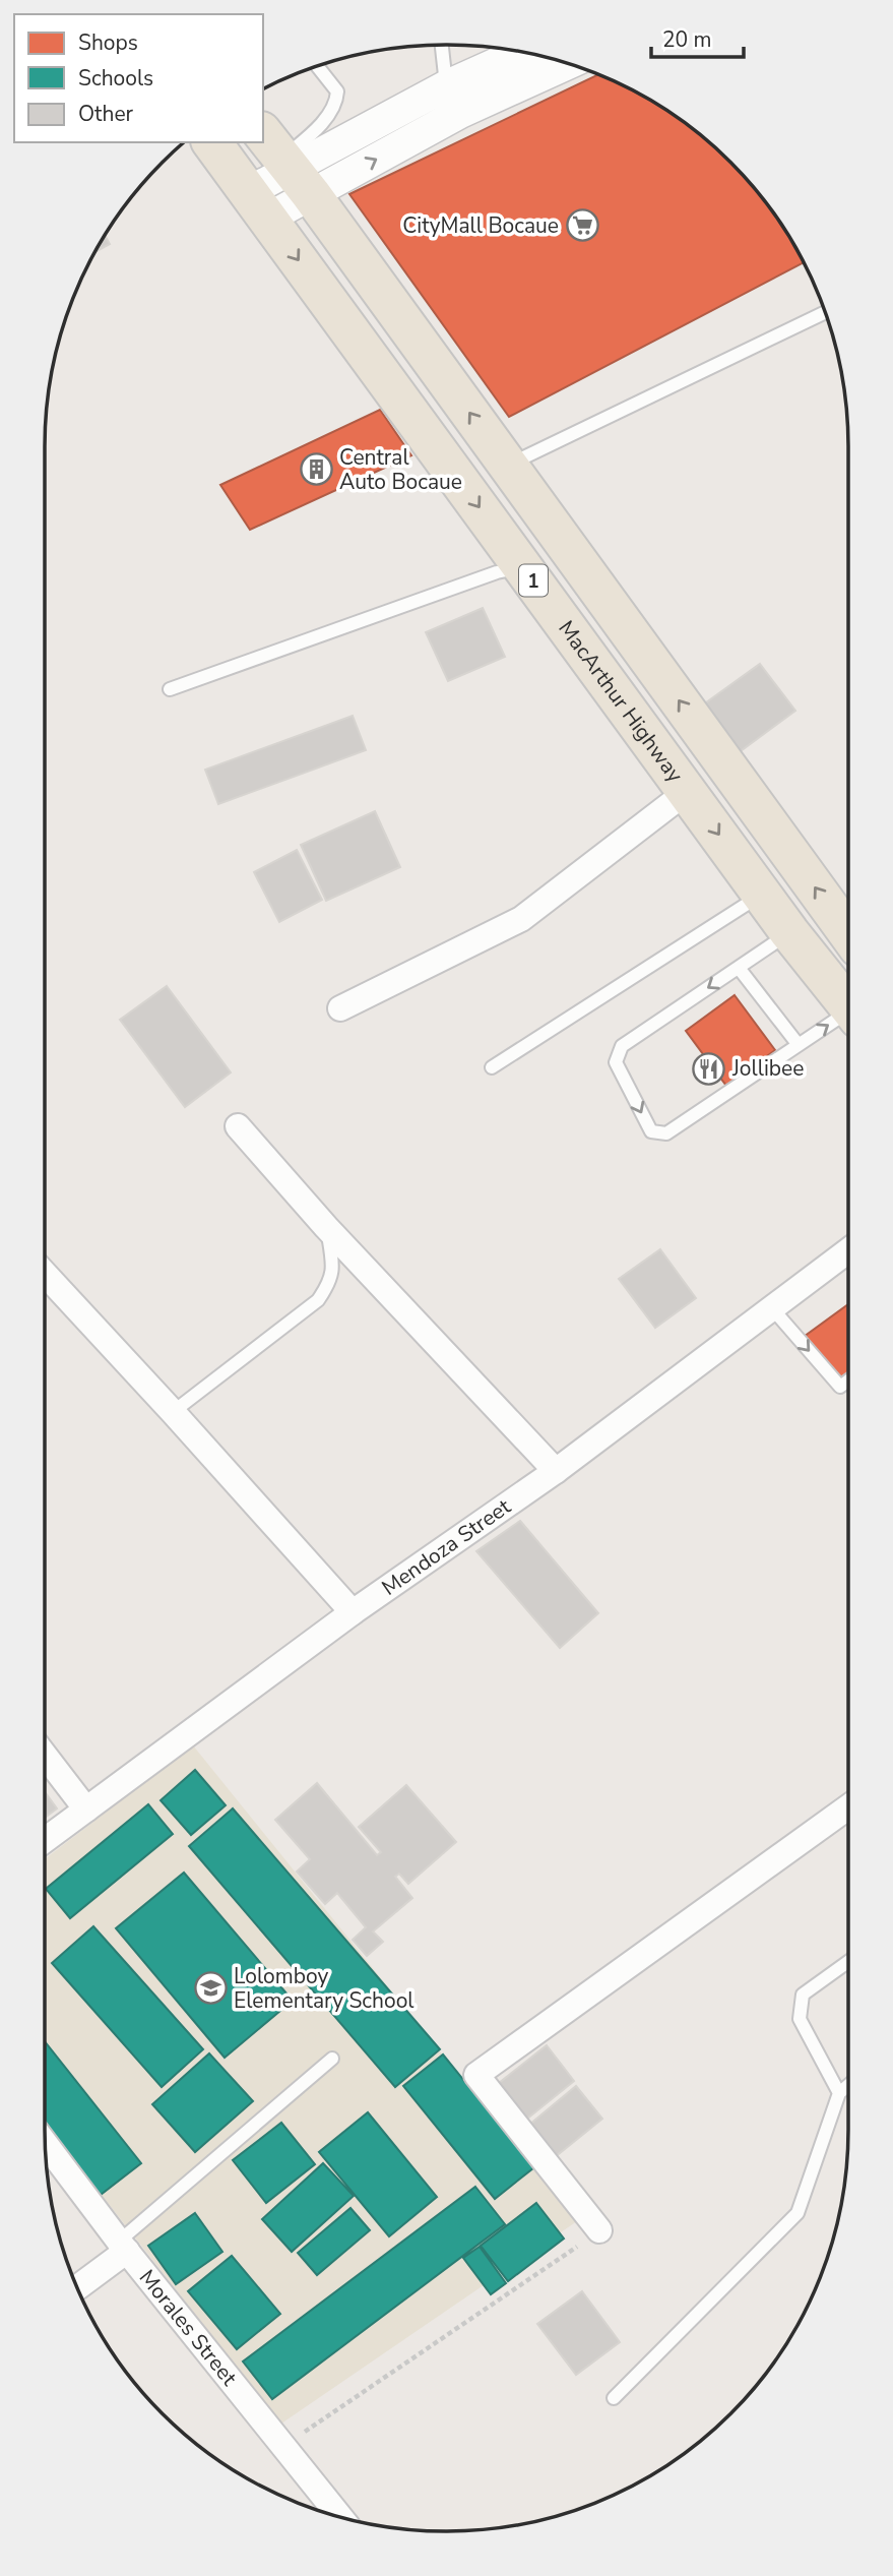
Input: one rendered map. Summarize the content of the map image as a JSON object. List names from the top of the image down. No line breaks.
{"streets":{"highway":["1","MacArthur Highway"],"street":["Mendoza Street","Morales Street"]},"places":{"supermarket":["CityMall Bocaue"],"building":["Central Auto Bocaue"],"restaurant":["Jollibee"],"school or university":["Lolomboy Elementary School"]},"legend":["Shops","Schools","Other"],"scale_bar":"20 m"}
